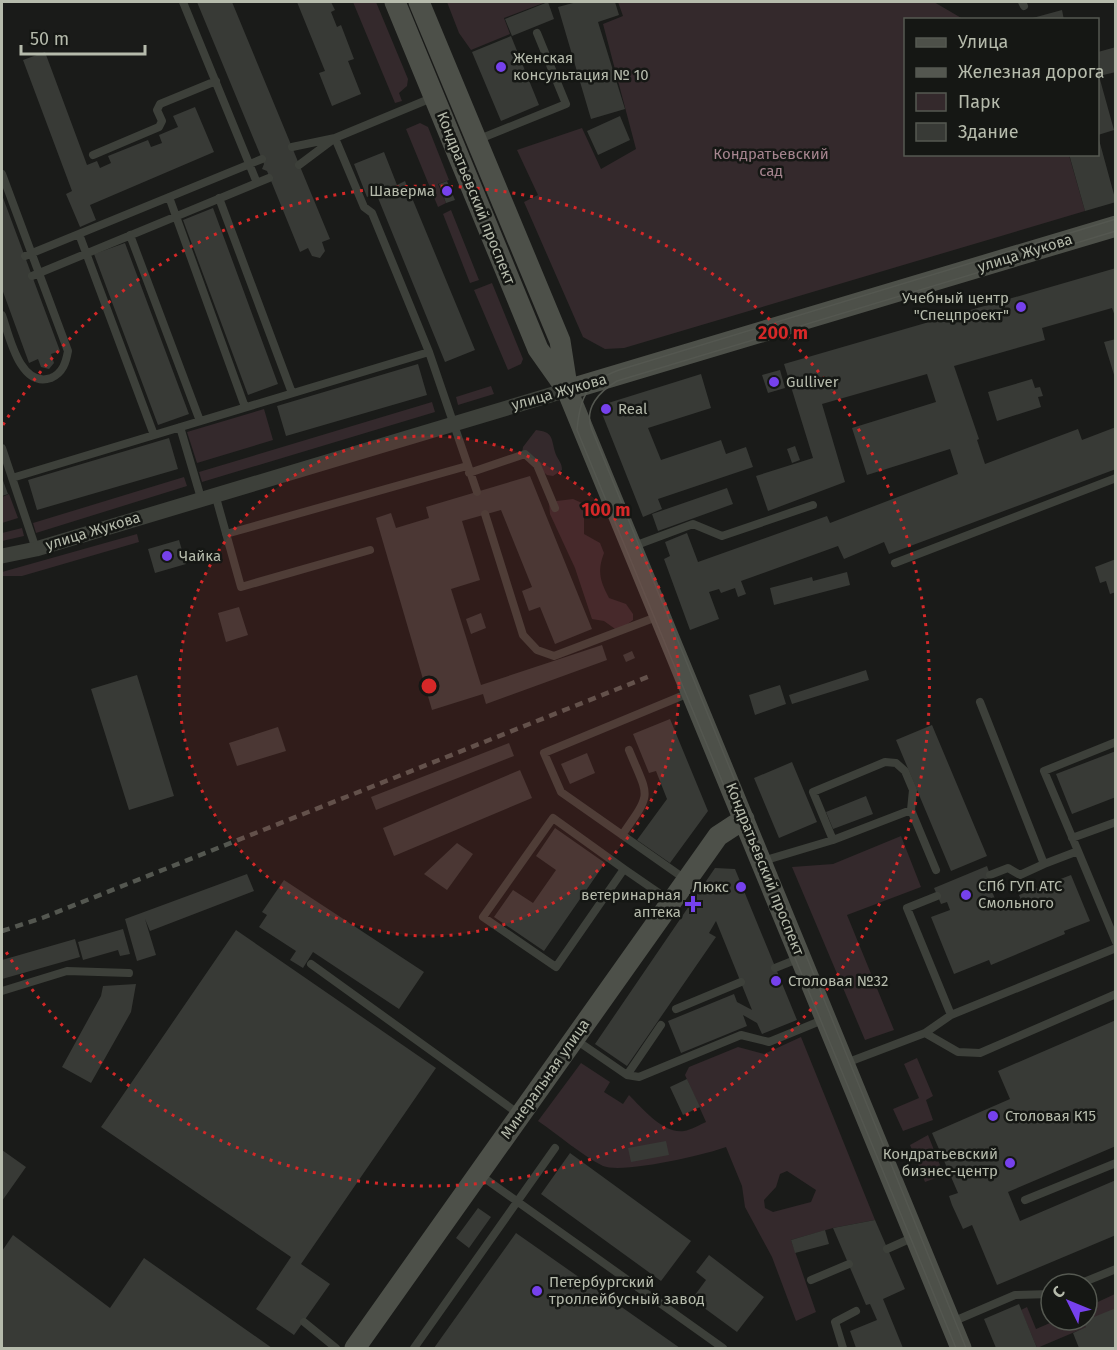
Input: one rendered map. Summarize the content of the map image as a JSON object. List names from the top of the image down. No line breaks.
{"streets":{"main road":["Кондратьевский проспект","улица Жукова","Минеральная улица"]},"crossings":[["Кондратьевский проспект","улица Жукова"],["Кондратьевский проспект","Минеральная улица"]],"parks":["Кондратьевский сад"],"places":{"other":["Женская консультация № 10","Шаверма","Учебный центр \"Спецпроект\"","Gulliver","Real","Чайка","Люкс","СПб ГУП АТС Смольного","Столовая №32","Столовая К15","Кондратьевский бизнес-центр","Петербургский троллейбусный завод"],"health":["ветеринарная аптека"]},"legend":["Улица","Железная дорога","Парк","Здание"],"scale_bar":"50 m","north":"top left","rings":["200 m","100 m"]}
